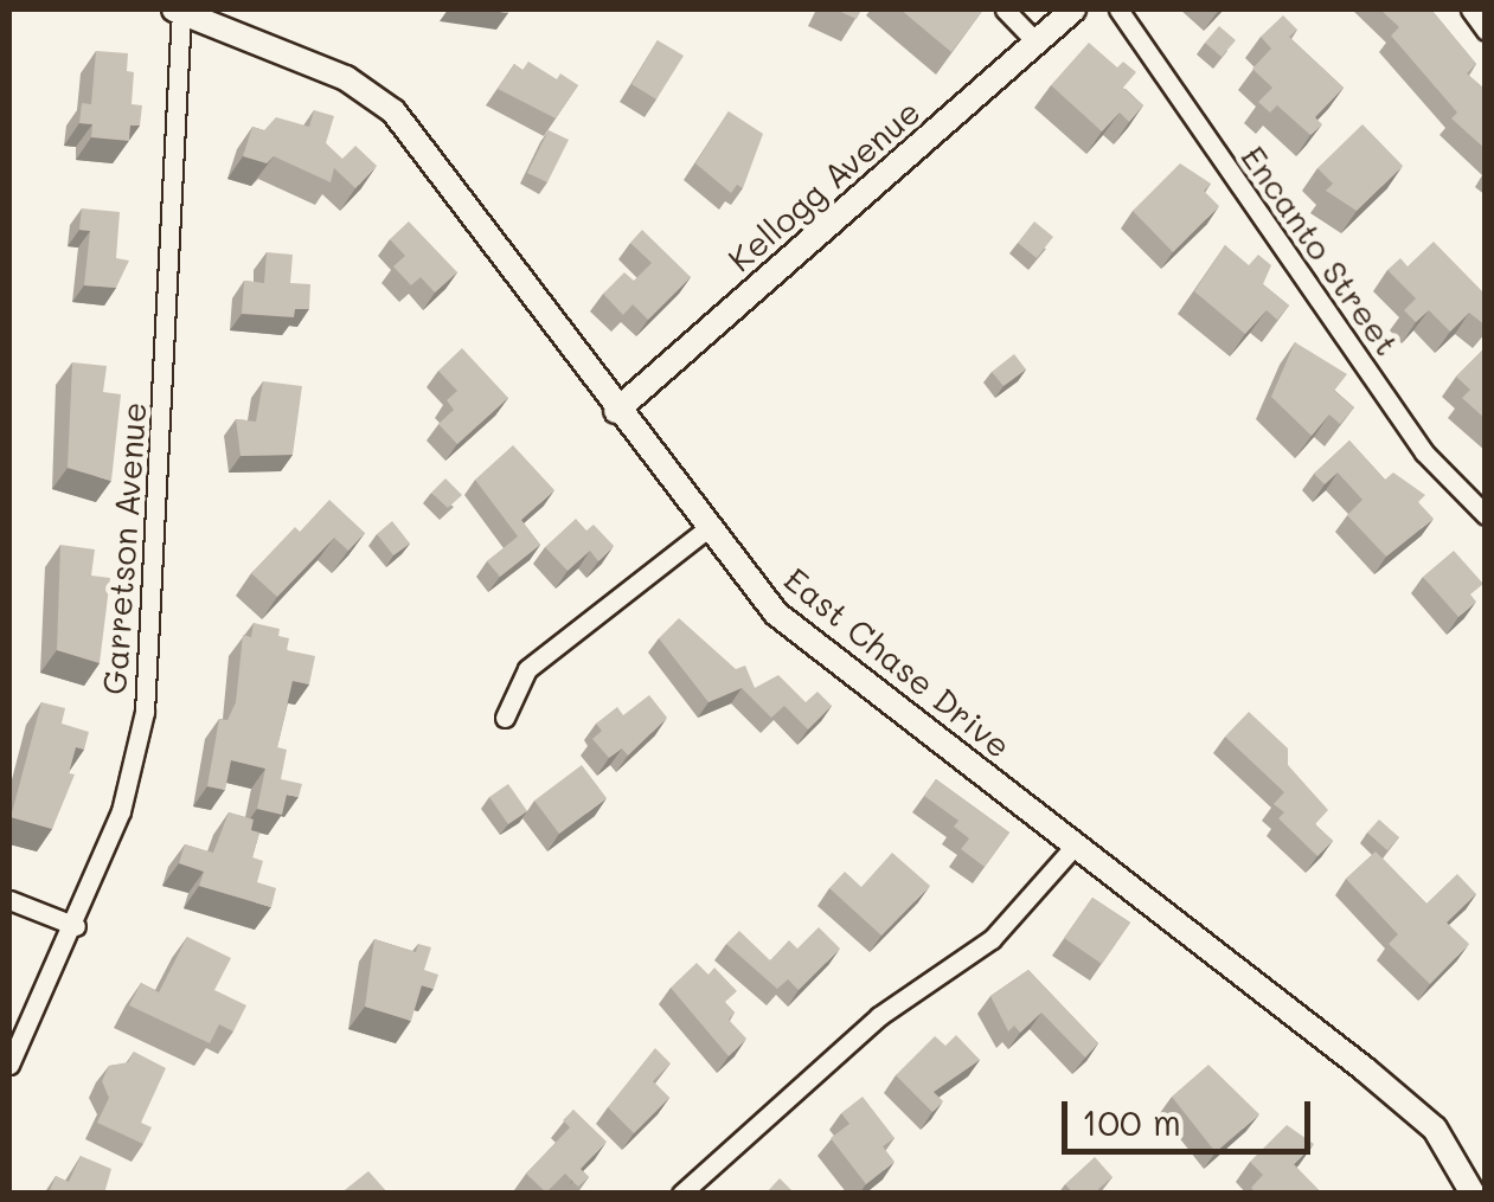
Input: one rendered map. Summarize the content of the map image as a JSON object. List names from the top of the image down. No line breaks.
{"streets":{"street":["Kellogg Avenue","Encanto Street","Garretson Avenue","East Chase Drive"]},"crossings":[["Kellogg Avenue","East Chase Drive"],["Garretson Avenue","East Chase Drive"]],"scale_bar":"100 m"}
